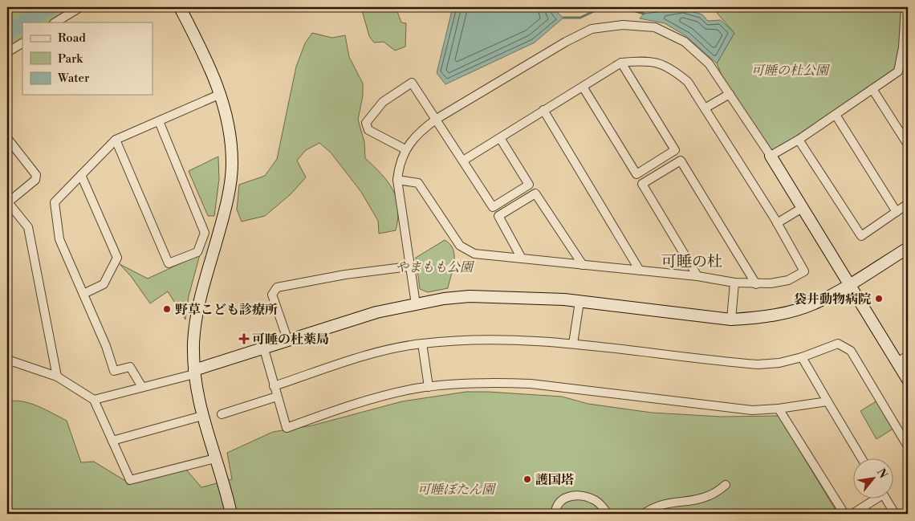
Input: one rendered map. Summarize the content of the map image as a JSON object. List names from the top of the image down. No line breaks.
{"districts":["可睡の杜"],"parks":["可睡の杜公園","やまもも公園","可睡ぼたん園"],"places":{"other":["袋井動物病院","野草こども診療所","護国塔"],"health":["可睡の杜薬局"]},"legend":["Road","Park","Water"],"north":"top right"}
